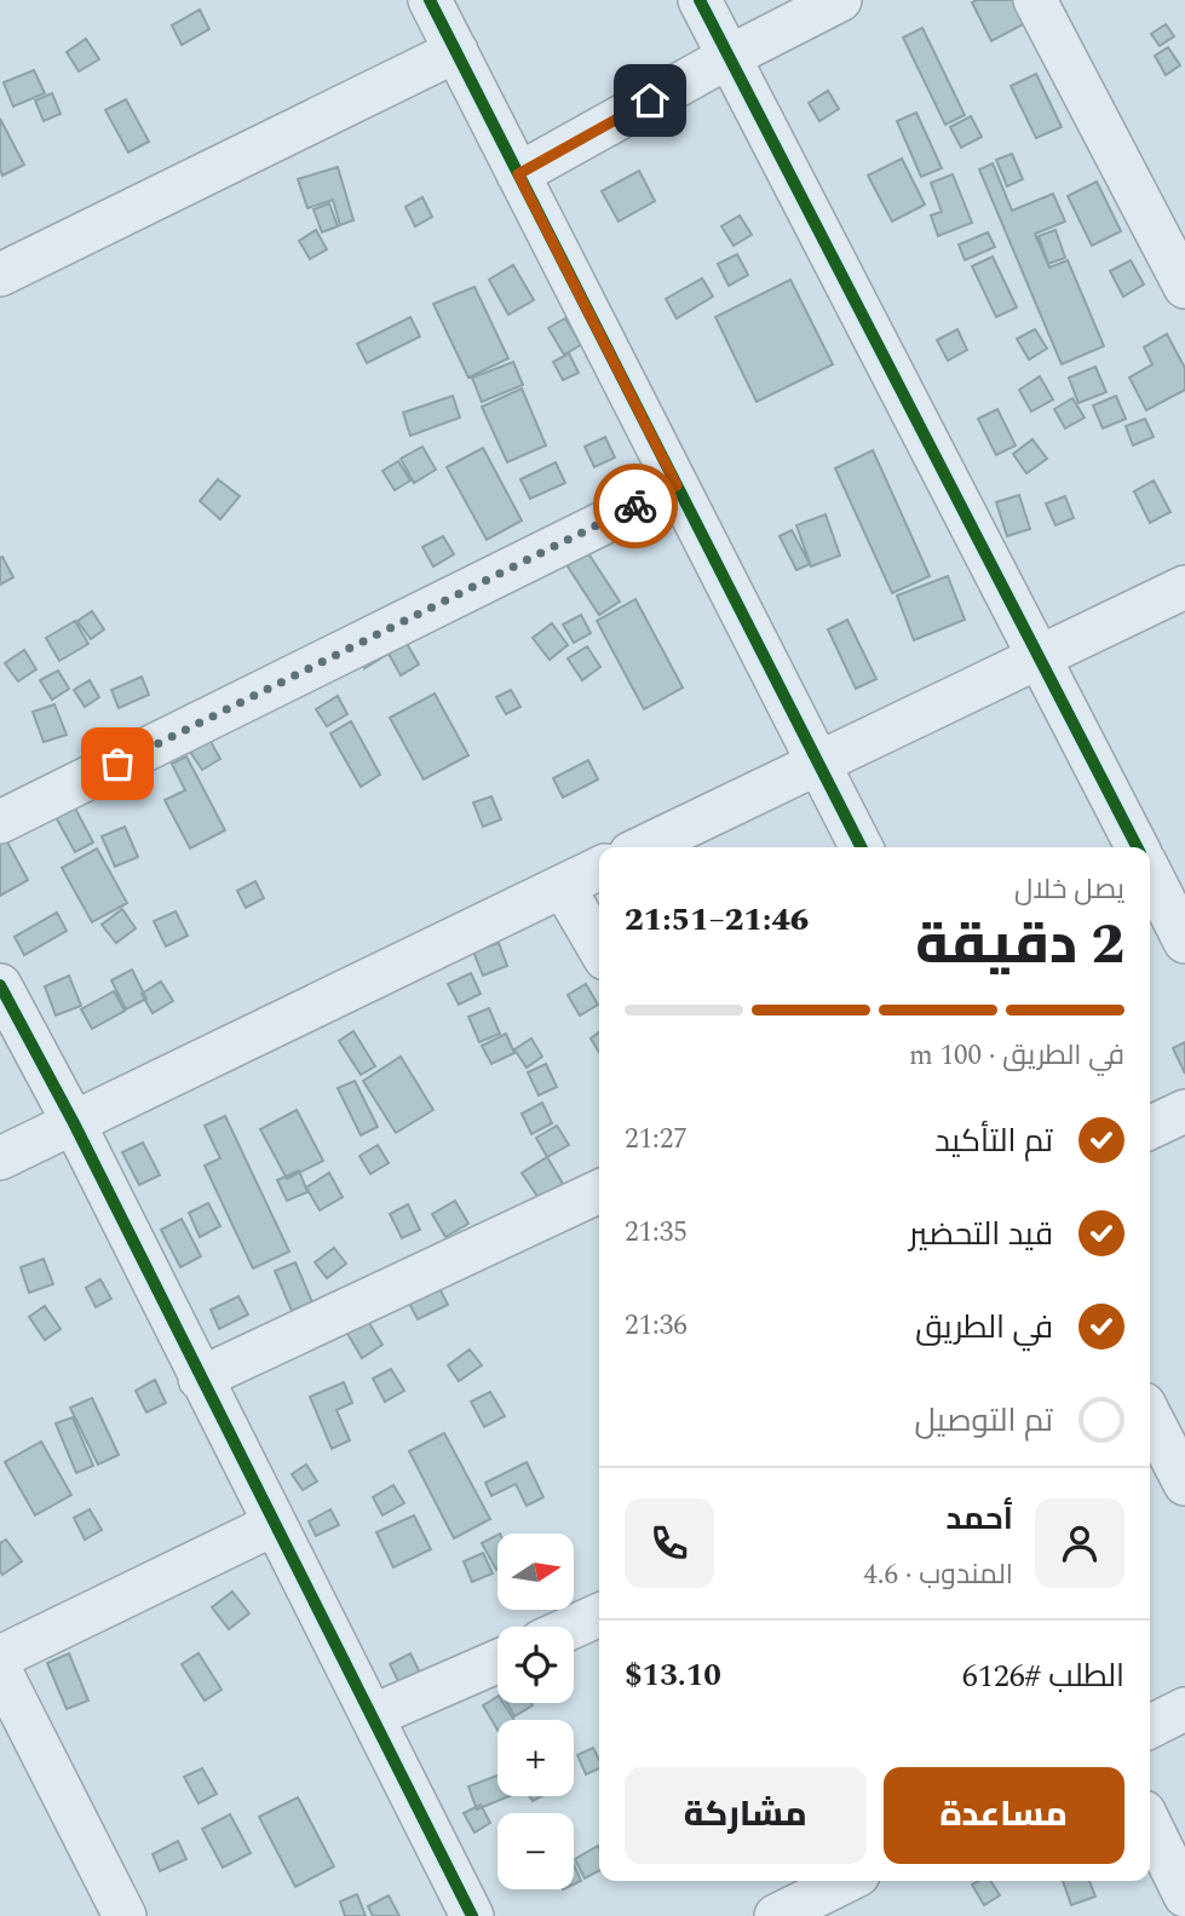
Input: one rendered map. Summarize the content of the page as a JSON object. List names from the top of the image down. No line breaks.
{"north":"right","page":{"heading":["2 دقيقة","يصل خلال","21:46–21:51"],"panel":["أحمد","المندوب · 4.6","الطلب #6126","$13.10"],"bar":"في الطريق · 100 m","list":[["تم التأكيد","21:27"],["قيد التحضير","21:35"],["في الطريق","21:36"],"تم التوصيل"],"map_buttons":["+","−"],"buttons":["مساعدة","مشاركة"]}}
